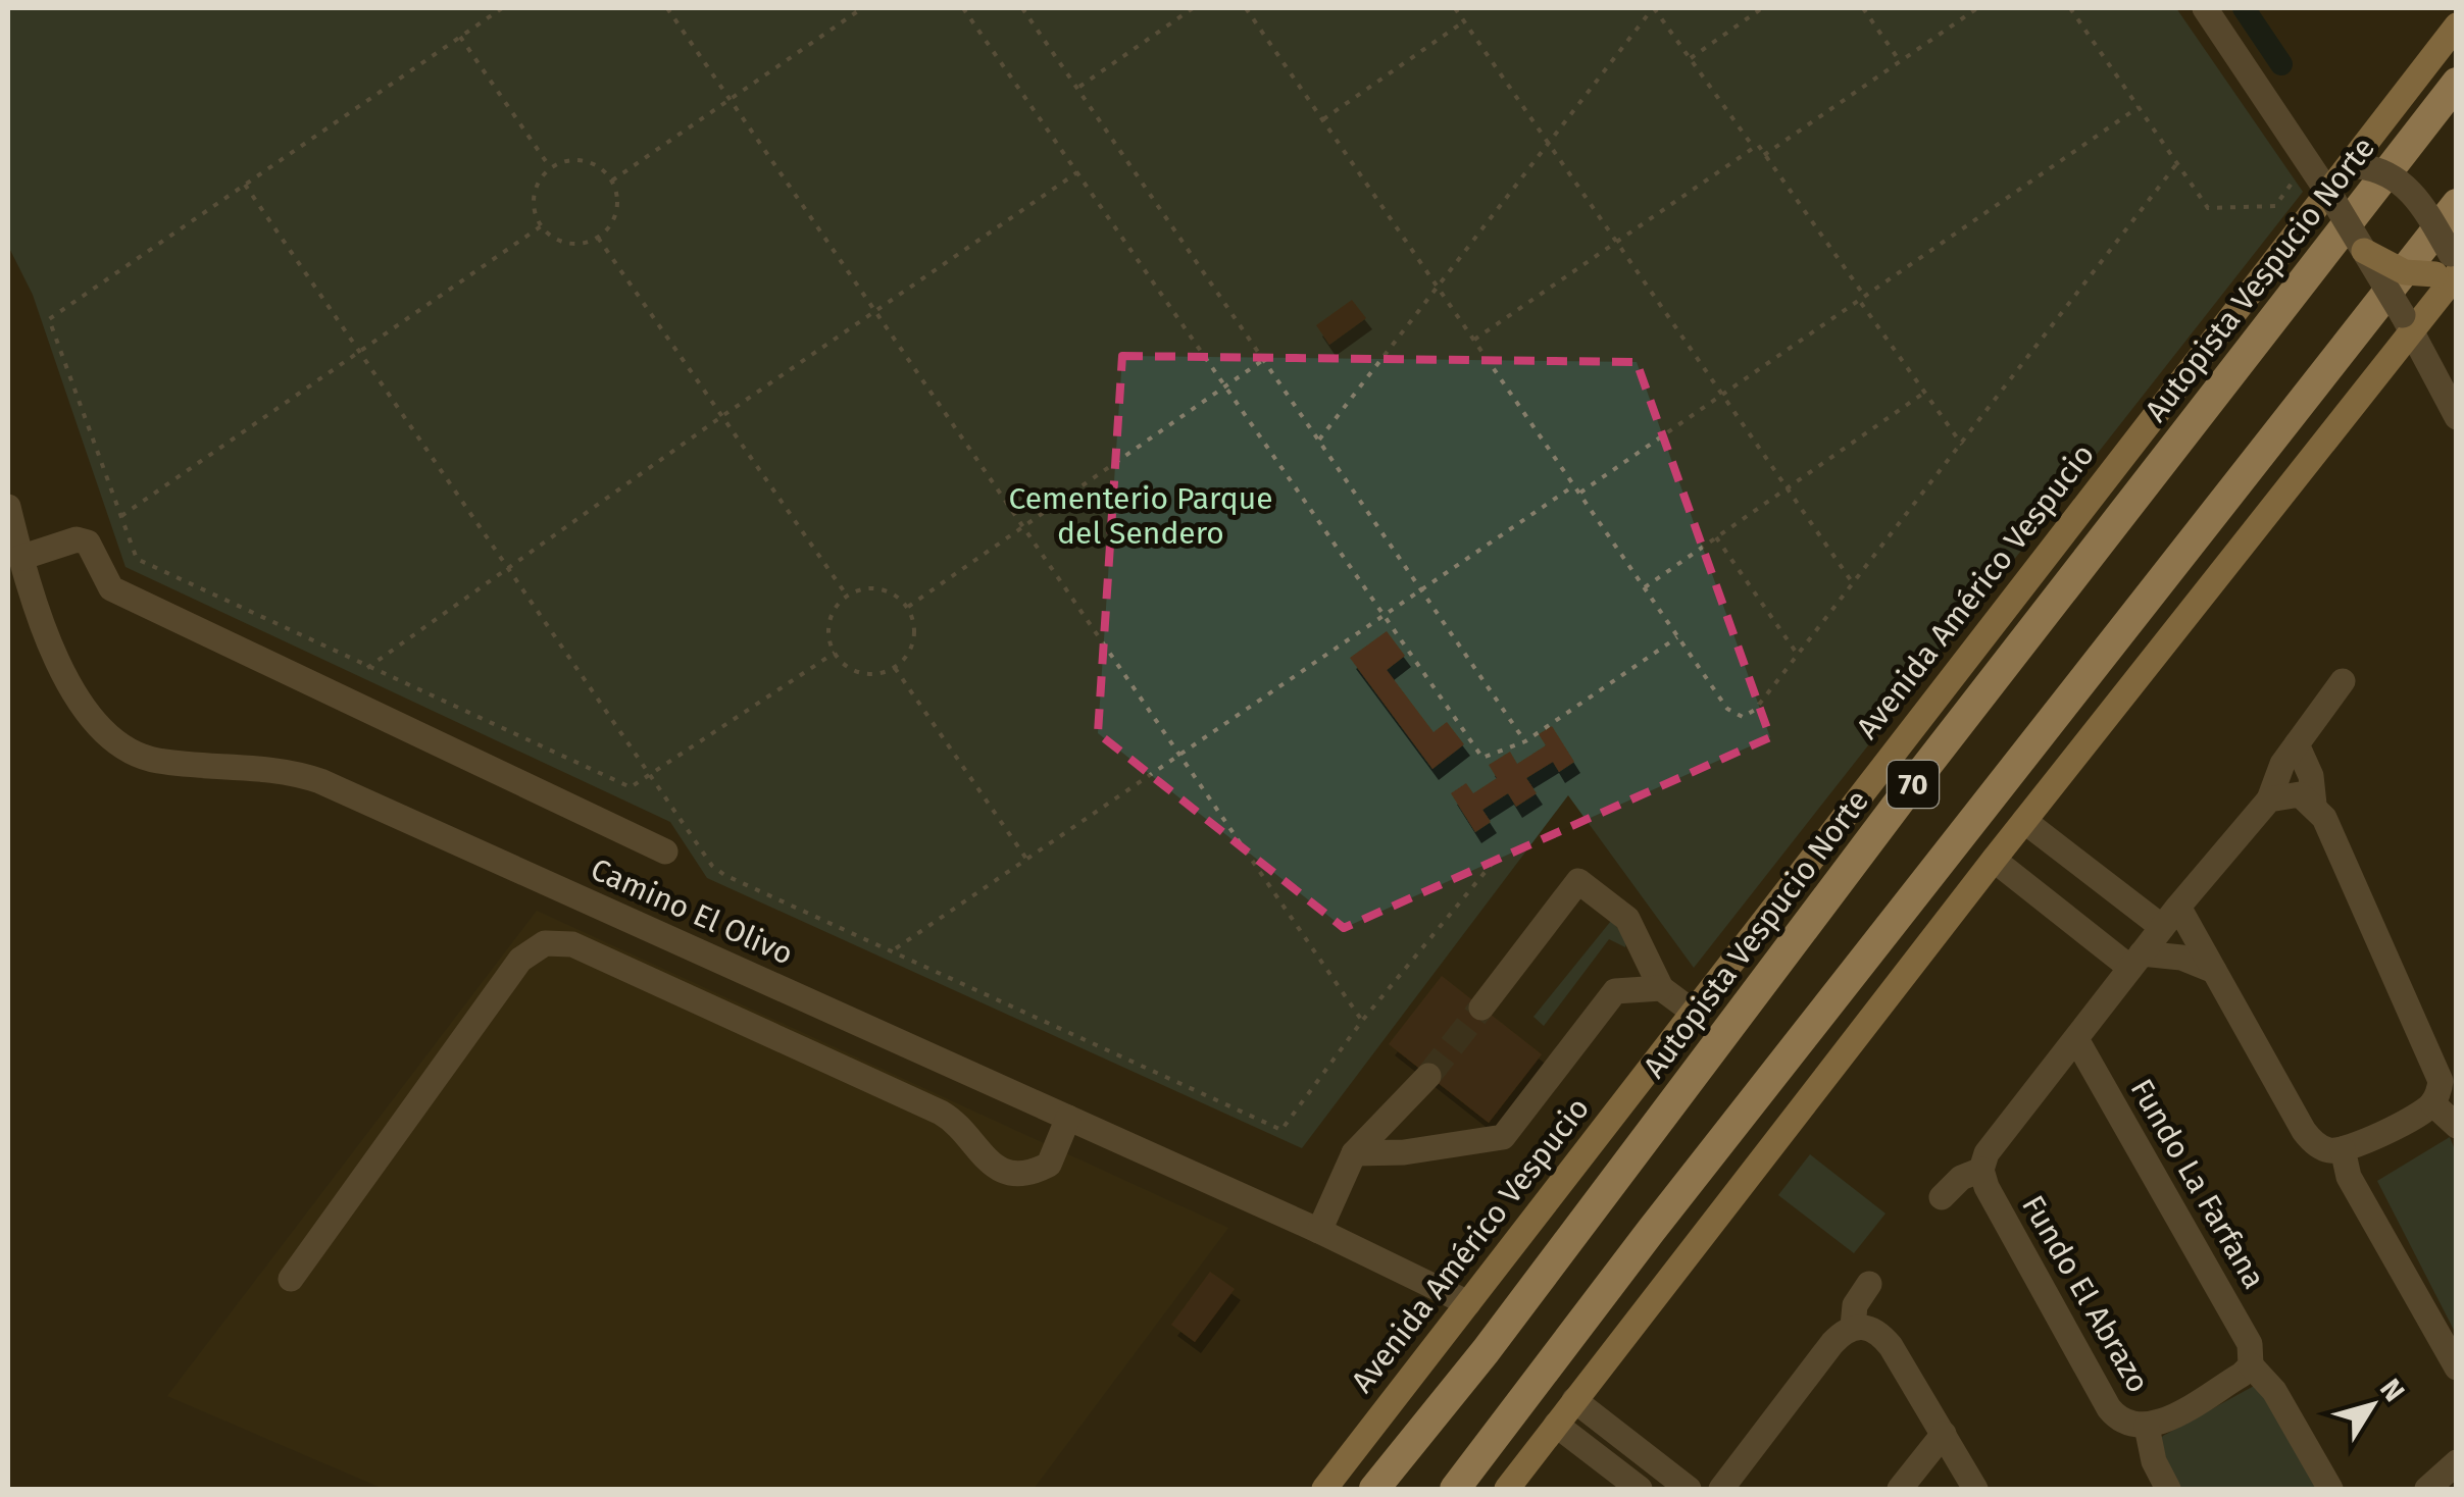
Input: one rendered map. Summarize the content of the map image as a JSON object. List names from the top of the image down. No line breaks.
{"streets":{"highway":["Autopista Vespucio Norte","70"],"main road":["Avenida Américo Vespucio"],"street":["Camino El Olivo","Fundo La Farfana","Fundo El Abrazo"]},"crossings":[["Avenida Américo Vespucio","Camino El Olivo"]],"parks":["Cementerio Parque del Sendero"],"north":"top right"}
